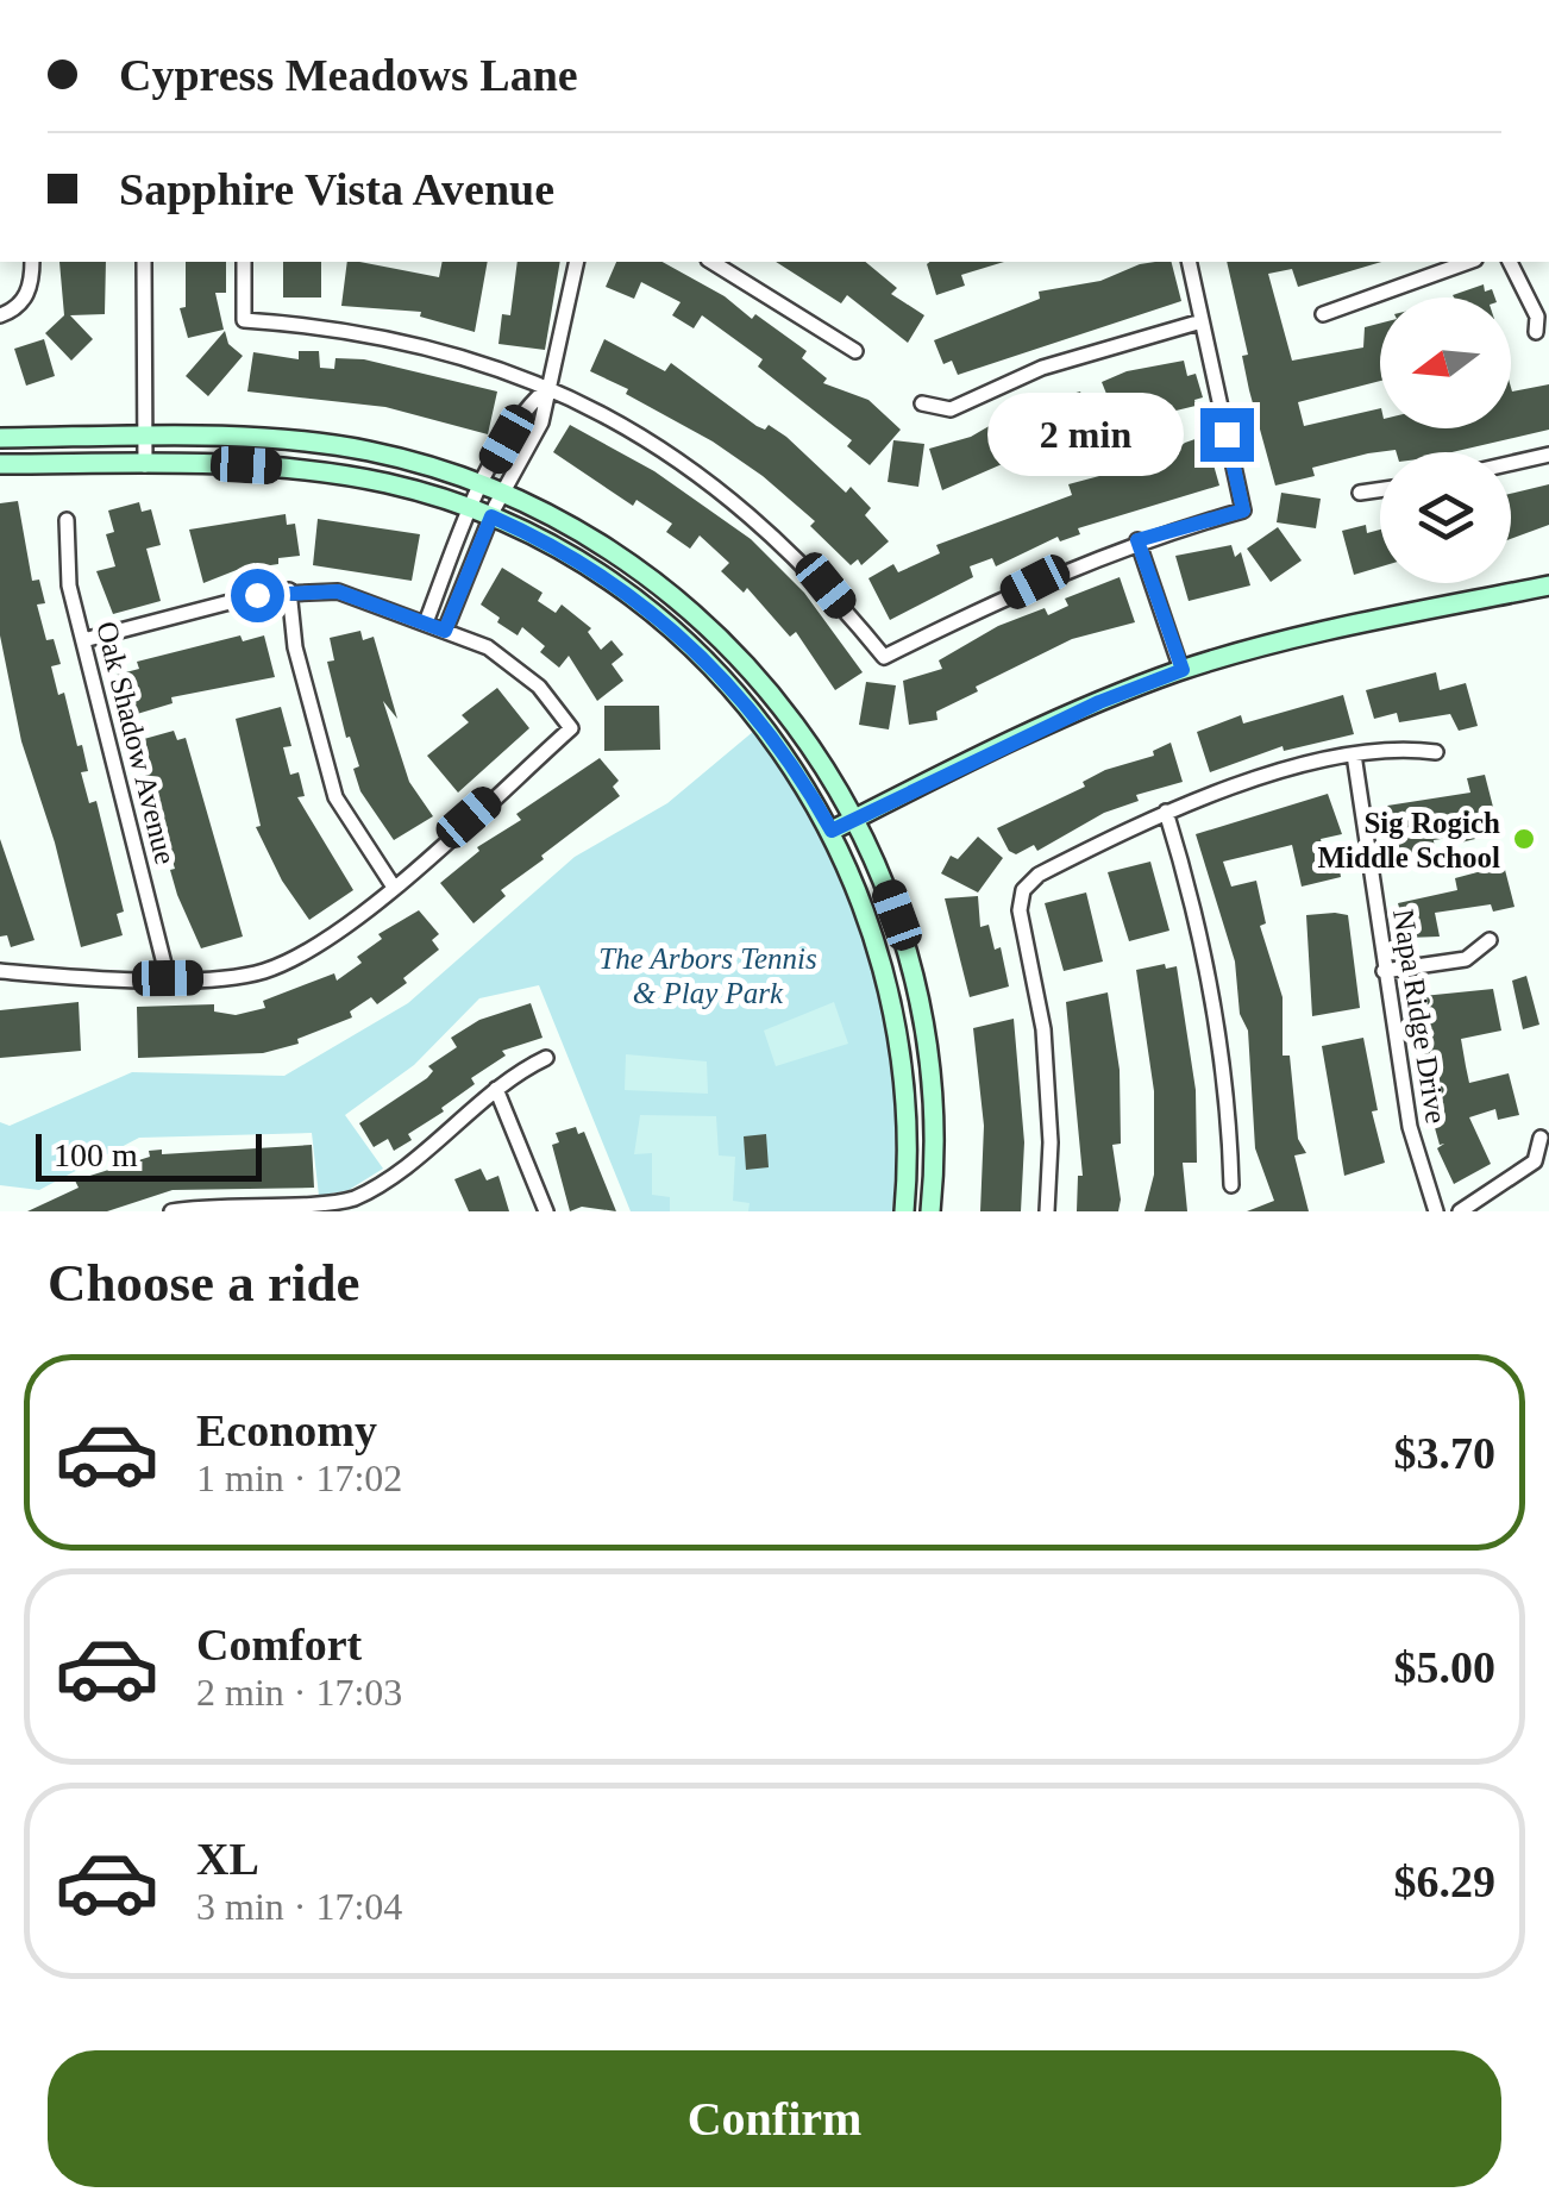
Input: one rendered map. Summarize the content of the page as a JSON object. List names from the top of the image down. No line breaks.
{"streets":{"street":["Oak Shadow Avenue","Napa Ridge Drive"]},"parks":["The Arbors Tennis & Play Park"],"places":["Sig Rogich Middle School"],"scale_bar":"100 m","north":"left","page":{"banner":["Cypress Meadows Lane","Sapphire Vista Avenue"],"bubble":"2 min","scale":"100 m","heading":"Choose a ride","list":[{"name":"Economy","note":"1 min · 17:02","value":"$3.70"},{"name":"Comfort","note":"2 min · 17:03","value":"$5.00"},{"name":"XL","note":"3 min · 17:04","value":"$6.29"}],"buttons":"Confirm"}}
